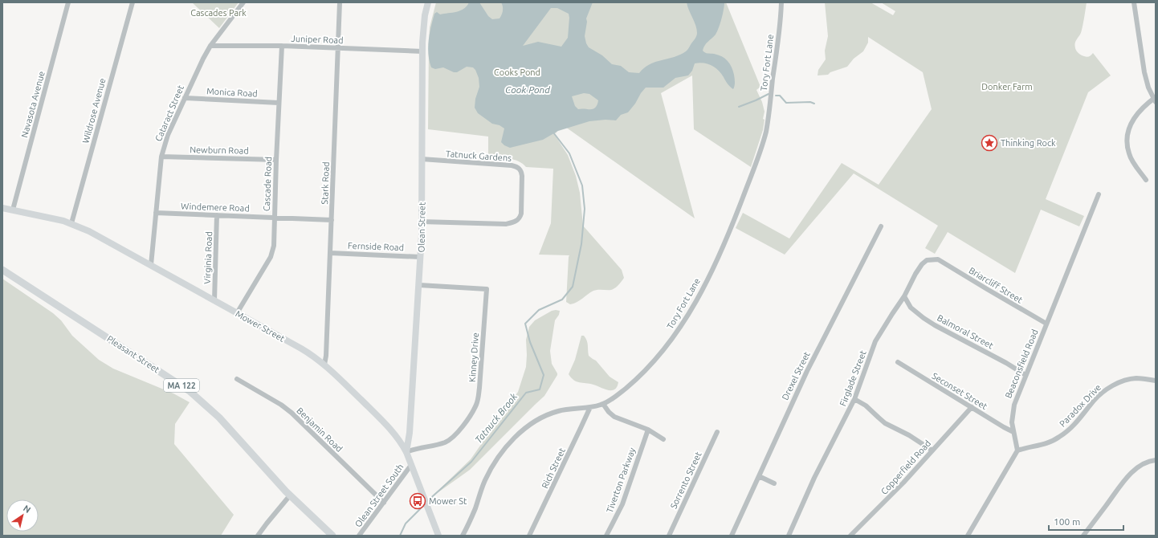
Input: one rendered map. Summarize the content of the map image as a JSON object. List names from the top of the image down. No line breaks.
{"streets":{"main road":["Pleasant Street","MA 122"],"street":["Juniper Road","Tory Fort Lane","Monica Road","Navasota Avenue","Wildrose Avenue","Cataract Street","Newburn Road","Tatnuck Gardens","Stark Road","Cascade Road","Windemere Road","Olean Street","Fernside Road","Virginia Road","Briarcliff Street","Mower Street","Balmoral Street","Kinney Drive","Beaconsfield Road","Drexel Street","Firglade Street","Seconset Street","Paradox Drive","Benjamin Road","Copperfield Road","Rich Street","Tiverton Parkway","Sorrento Street","Olean Street South"]},"crossings":[["Juniper Road","Cataract Street"],["Juniper Road","Stark Road"],["Juniper Road","Cascade Road"],["Juniper Road","Olean Street"],["Tory Fort Lane","Rich Street"],["Monica Road","Cataract Street"],["Monica Road","Cascade Road"],["Navasota Avenue","Mower Street"],["Wildrose Avenue","Mower Street"],["Cataract Street","Newburn Road"],["Cataract Street","Windemere Road"],["Cataract Street","Mower Street"],["Newburn Road","Cascade Road"],["Tatnuck Gardens","Olean Street"],["Stark Road","Windemere Road"],["Stark Road","Fernside Road"],["Stark Road","Mower Street"],["Cascade Road","Windemere Road"],["Cascade Road","Mower Street"],["Windemere Road","Virginia Road"],["Olean Street","Fernside Road"],["Olean Street","Mower Street"],["Olean Street","Kinney Drive"],["Virginia Road","Mower Street"],["Briarcliff Street","Beaconsfield Road"],["Briarcliff Street","Firglade Street"],["Mower Street","Kinney Drive"],["Mower Street","Olean Street South"],["Balmoral Street","Beaconsfield Road"],["Balmoral Street","Firglade Street"],["Beaconsfield Road","Seconset Street"],["Beaconsfield Road","Paradox Drive"],["Seconset Street","Copperfield Road"],["Benjamin Road","Olean Street South"]],"water":["Cook Pond","Tatnuck Brook"],"parks":["Cascades Park","Cooks Pond","Donker Farm"],"places":{"place":["Thinking Rock"],"bus stop":["Mower St"]},"scale_bar":"100 m","north":"top right"}
